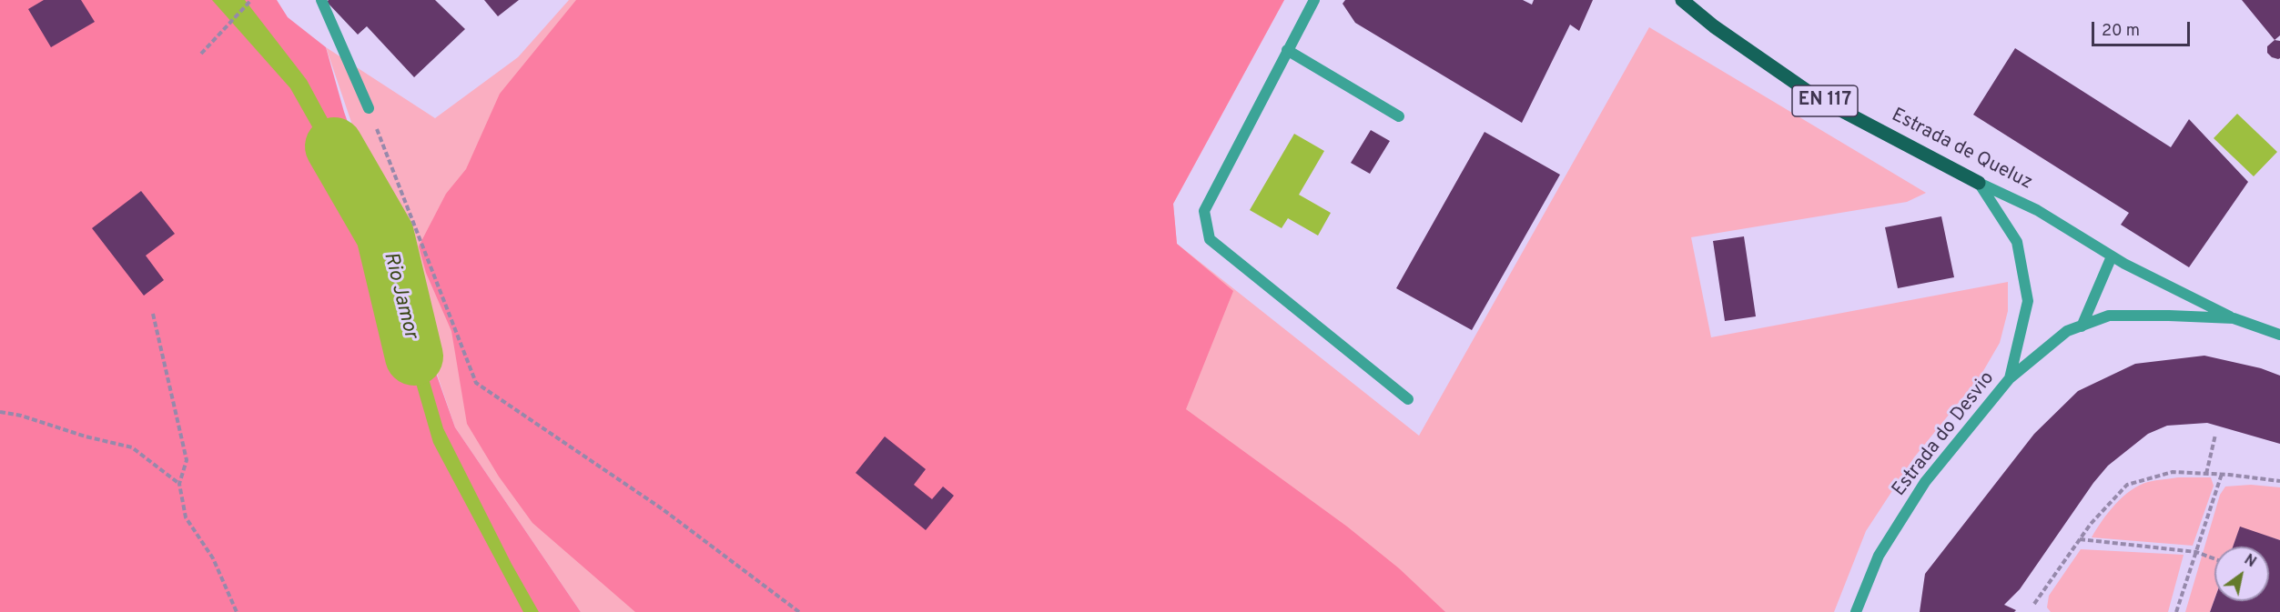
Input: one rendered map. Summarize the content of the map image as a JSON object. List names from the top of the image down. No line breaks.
{"streets":{"main road":["EN 117","Estrada de Queluz"],"street":["Estrada do Desvio"]},"crossings":[["Estrada de Queluz","Estrada do Desvio"]],"water":["Rio Jamor"],"scale_bar":"20 m","north":"top right"}
